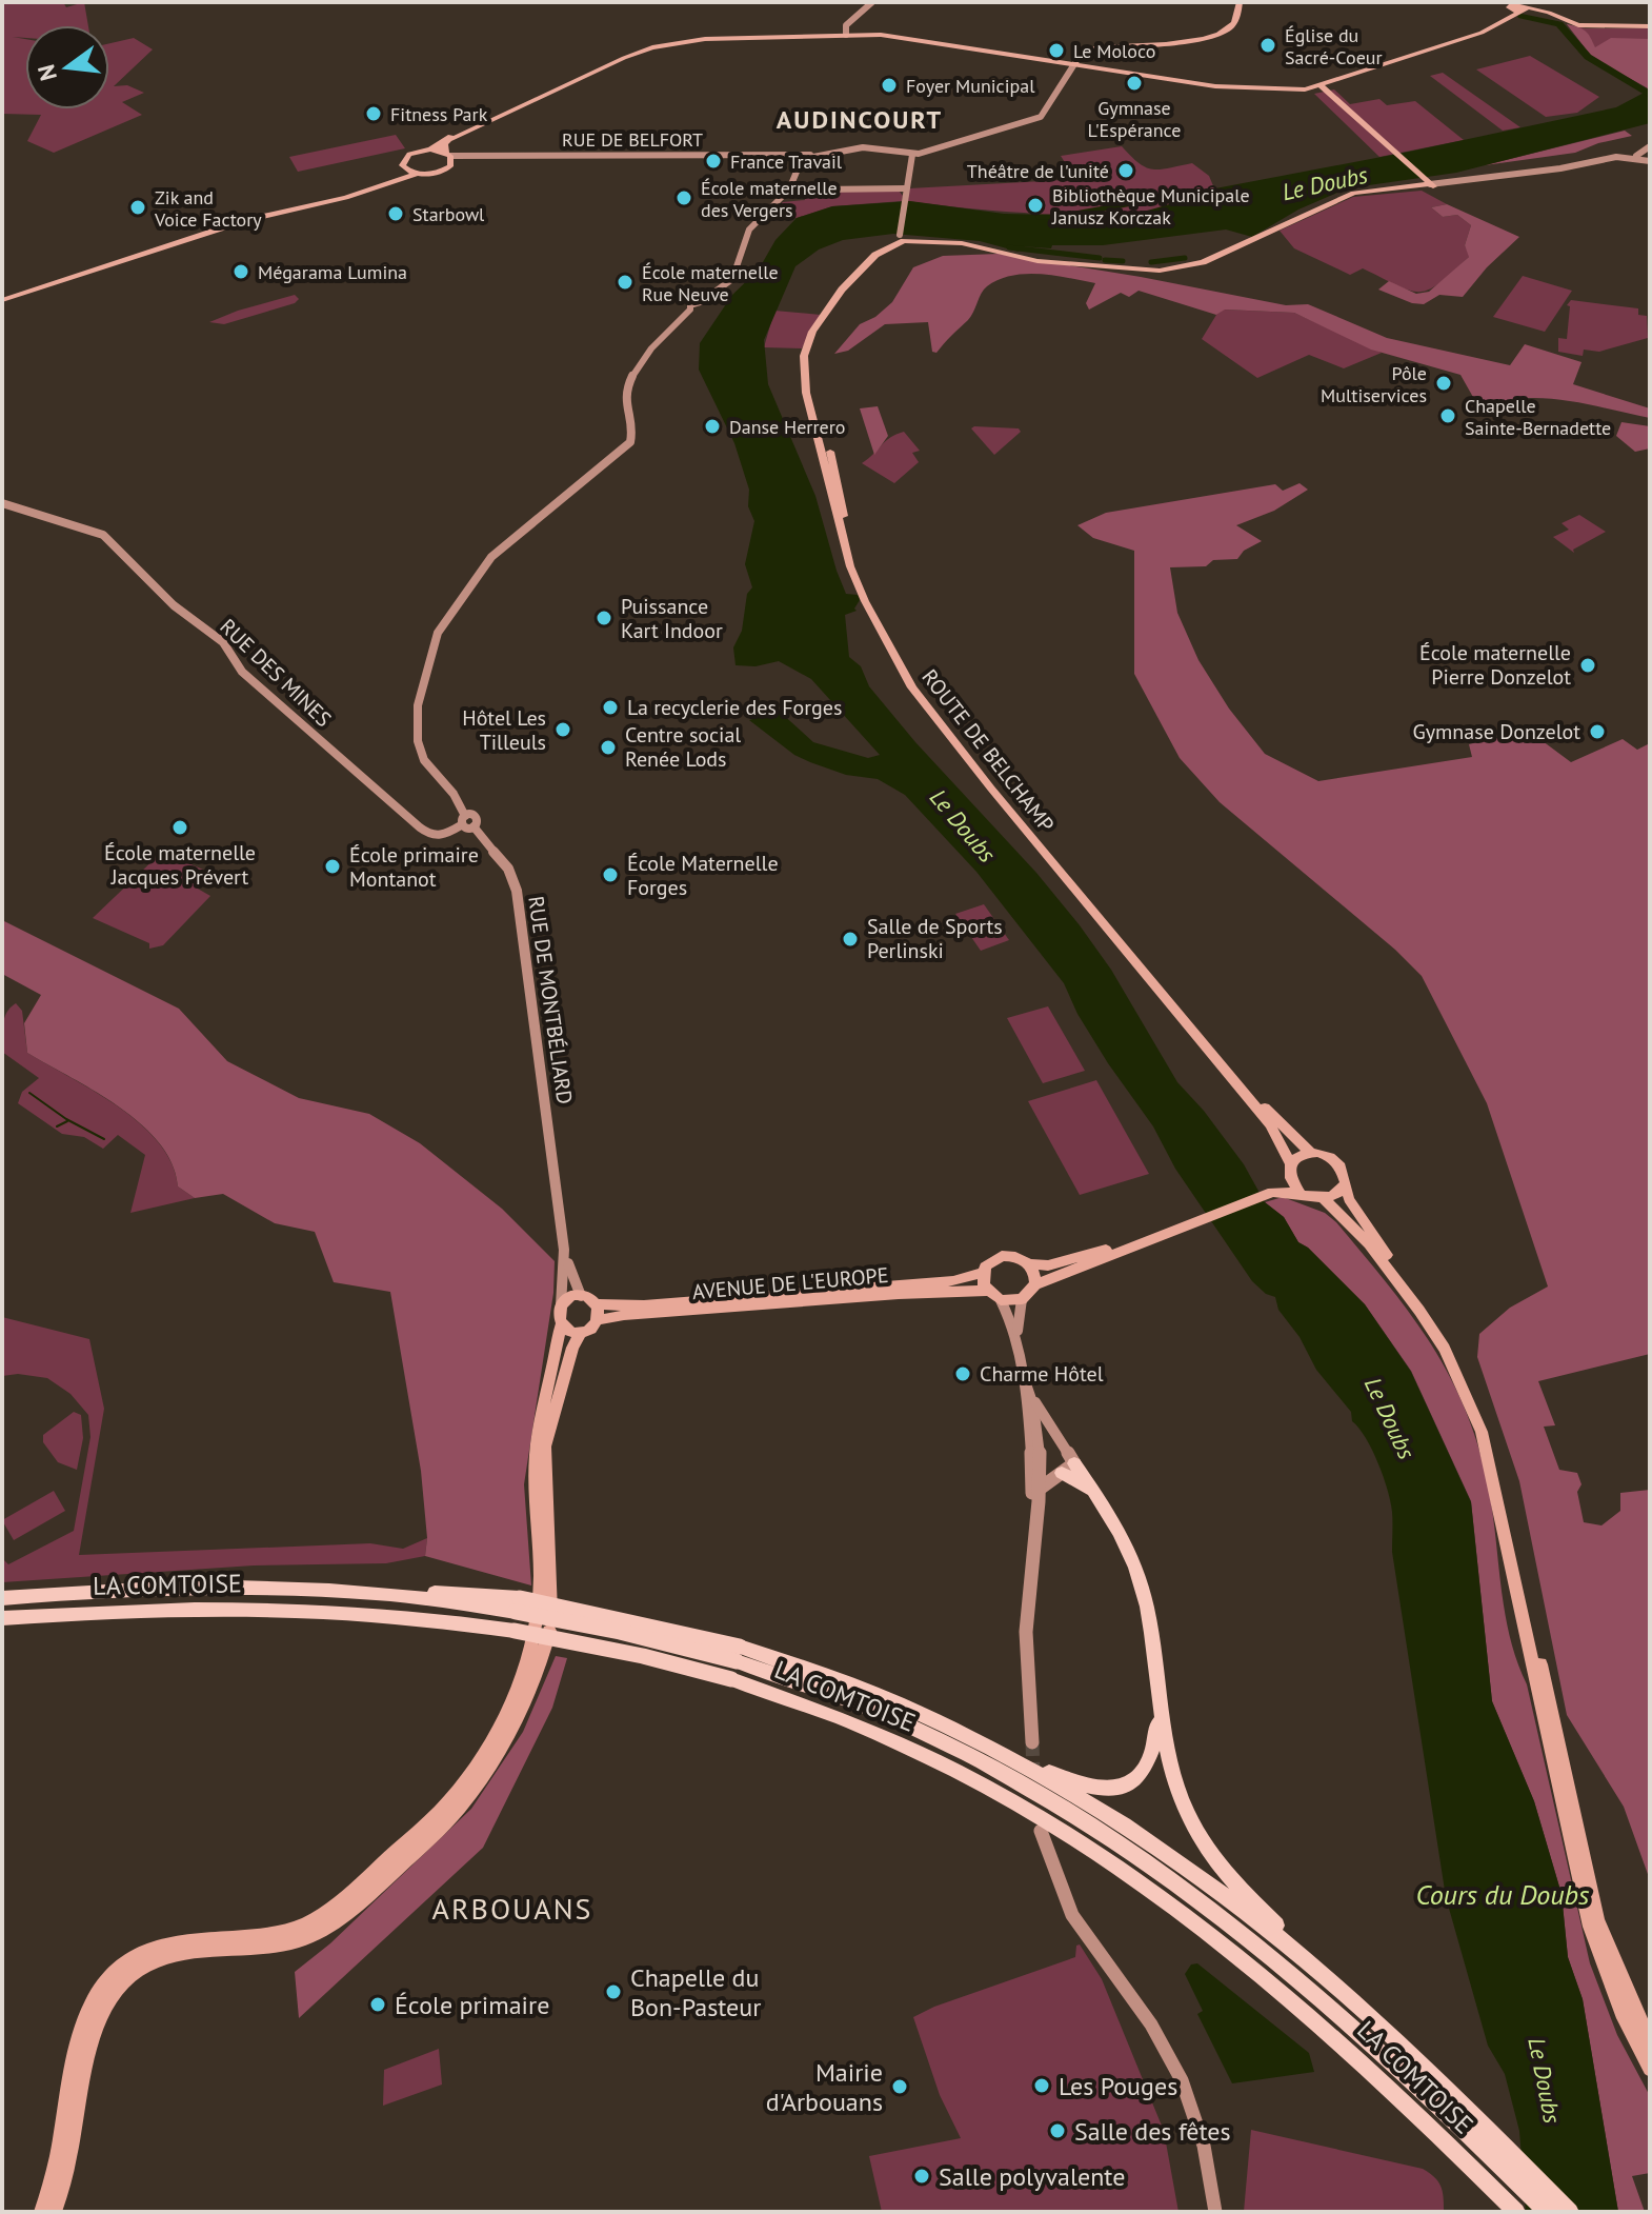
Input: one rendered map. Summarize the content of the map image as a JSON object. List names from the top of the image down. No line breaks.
{"streets":{"highway":["LA COMTOISE"],"main road":["ROUTE DE BELCHAMP","AVENUE DE L'EUROPE"],"street":["RUE DE BELFORT","RUE DES MINES","RUE DE MONTBÉLIARD"]},"crossings":[["RUE DES MINES","RUE DE MONTBÉLIARD"]],"districts":["AUDINCOURT","ARBOUANS"],"water":["Le Doubs","Cours du Doubs"],"places":["Église du Sacré-Coeur","Le Moloco","Gymnase L'Espérance","Foyer Municipal","Fitness Park","France Travail","Théâtre de l'unité","École maternelle des Vergers","Bibliothèque Municipale Janusz Korczak","Zik and Voice Factory","Starbowl","Mégarama Lumina","École maternelle Rue Neuve","Pôle Multiservices","Chapelle Sainte-Bernadette","Danse Herrero","Puissance Kart Indoor","École maternelle Pierre Donzelot","La recyclerie des Forges","Hôtel Les Tilleuls","Gymnase Donzelot","Centre social Renée Lods","École maternelle Jacques Prévert","École primaire Montanot","École Maternelle Forges","Salle de Sports Perlinski","Charme Hôtel","Chapelle du Bon-Pasteur","École primaire","Les Pouges","Mairie d'Arbouans","Salle des fêtes","Salle polyvalente"],"north":"left"}
